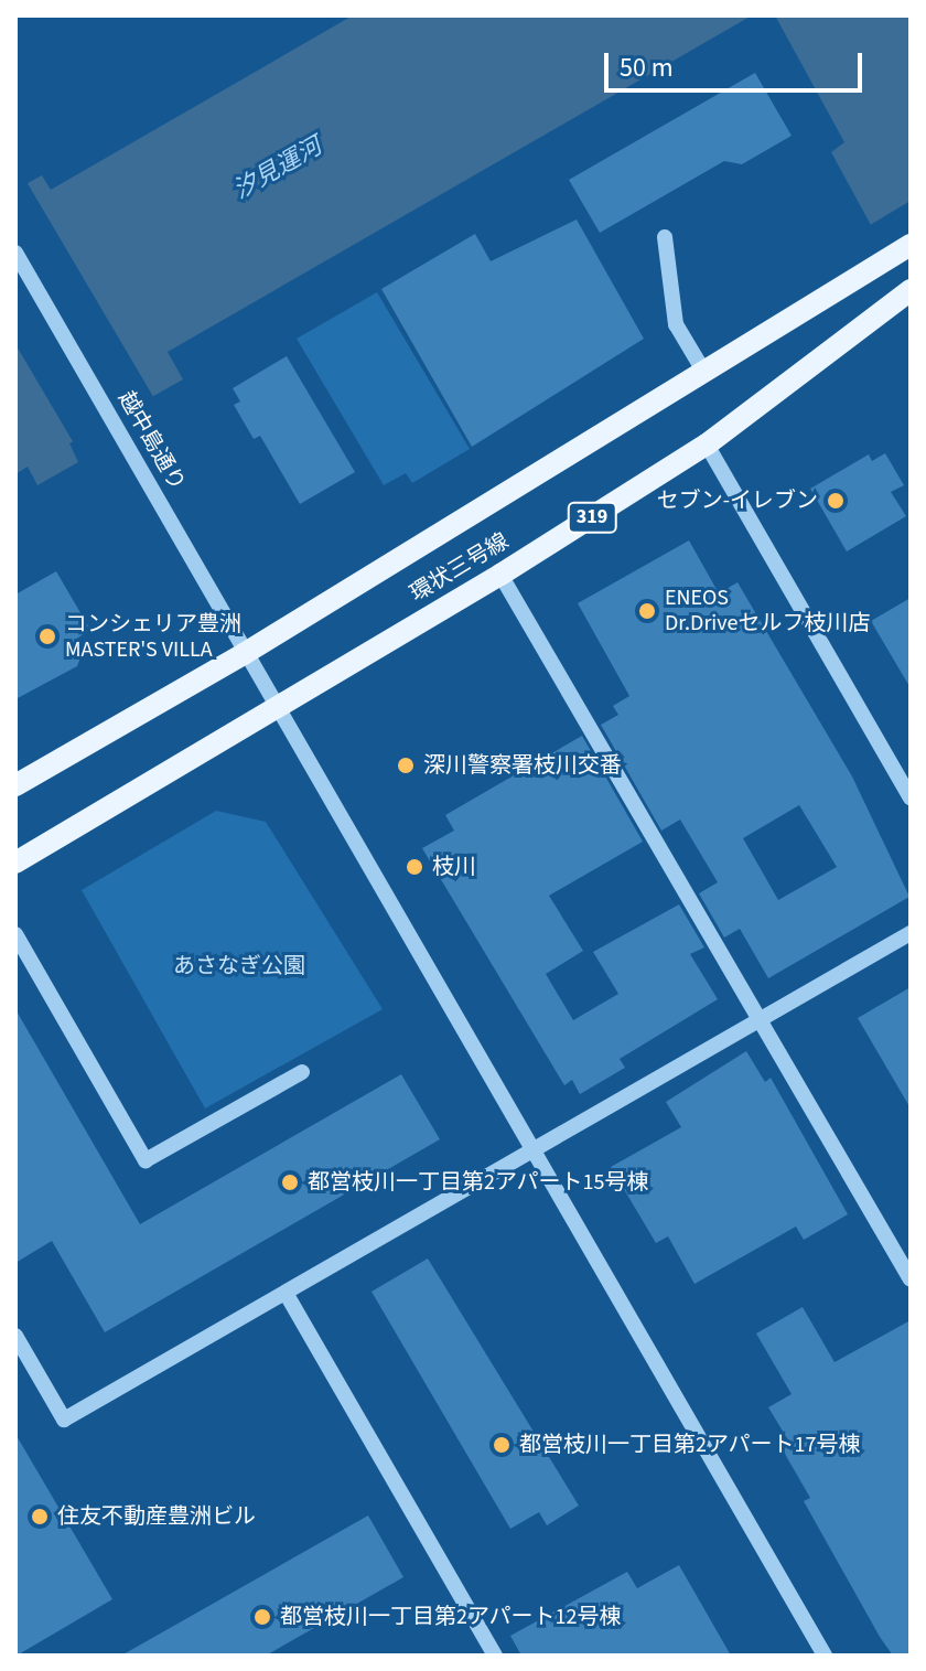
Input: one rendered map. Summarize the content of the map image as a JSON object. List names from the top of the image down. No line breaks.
{"streets":{"main road":["319","環状三号線"],"street":["越中島通り"]},"crossings":[["越中島通り","環状三号線"]],"water":["汐見運河"],"parks":["あさなぎ公園"],"places":["セブン-イレブン","ENEOS Dr.Driveセルフ枝川店","コンシェリア豊洲 MASTER'S VILLA","深川警察署枝川交番","枝川","都営枝川一丁目第2アパート15号棟","都営枝川一丁目第2アパート17号棟","住友不動産豊洲ビル","都営枝川一丁目第2アパート12号棟"],"scale_bar":"50 m"}
